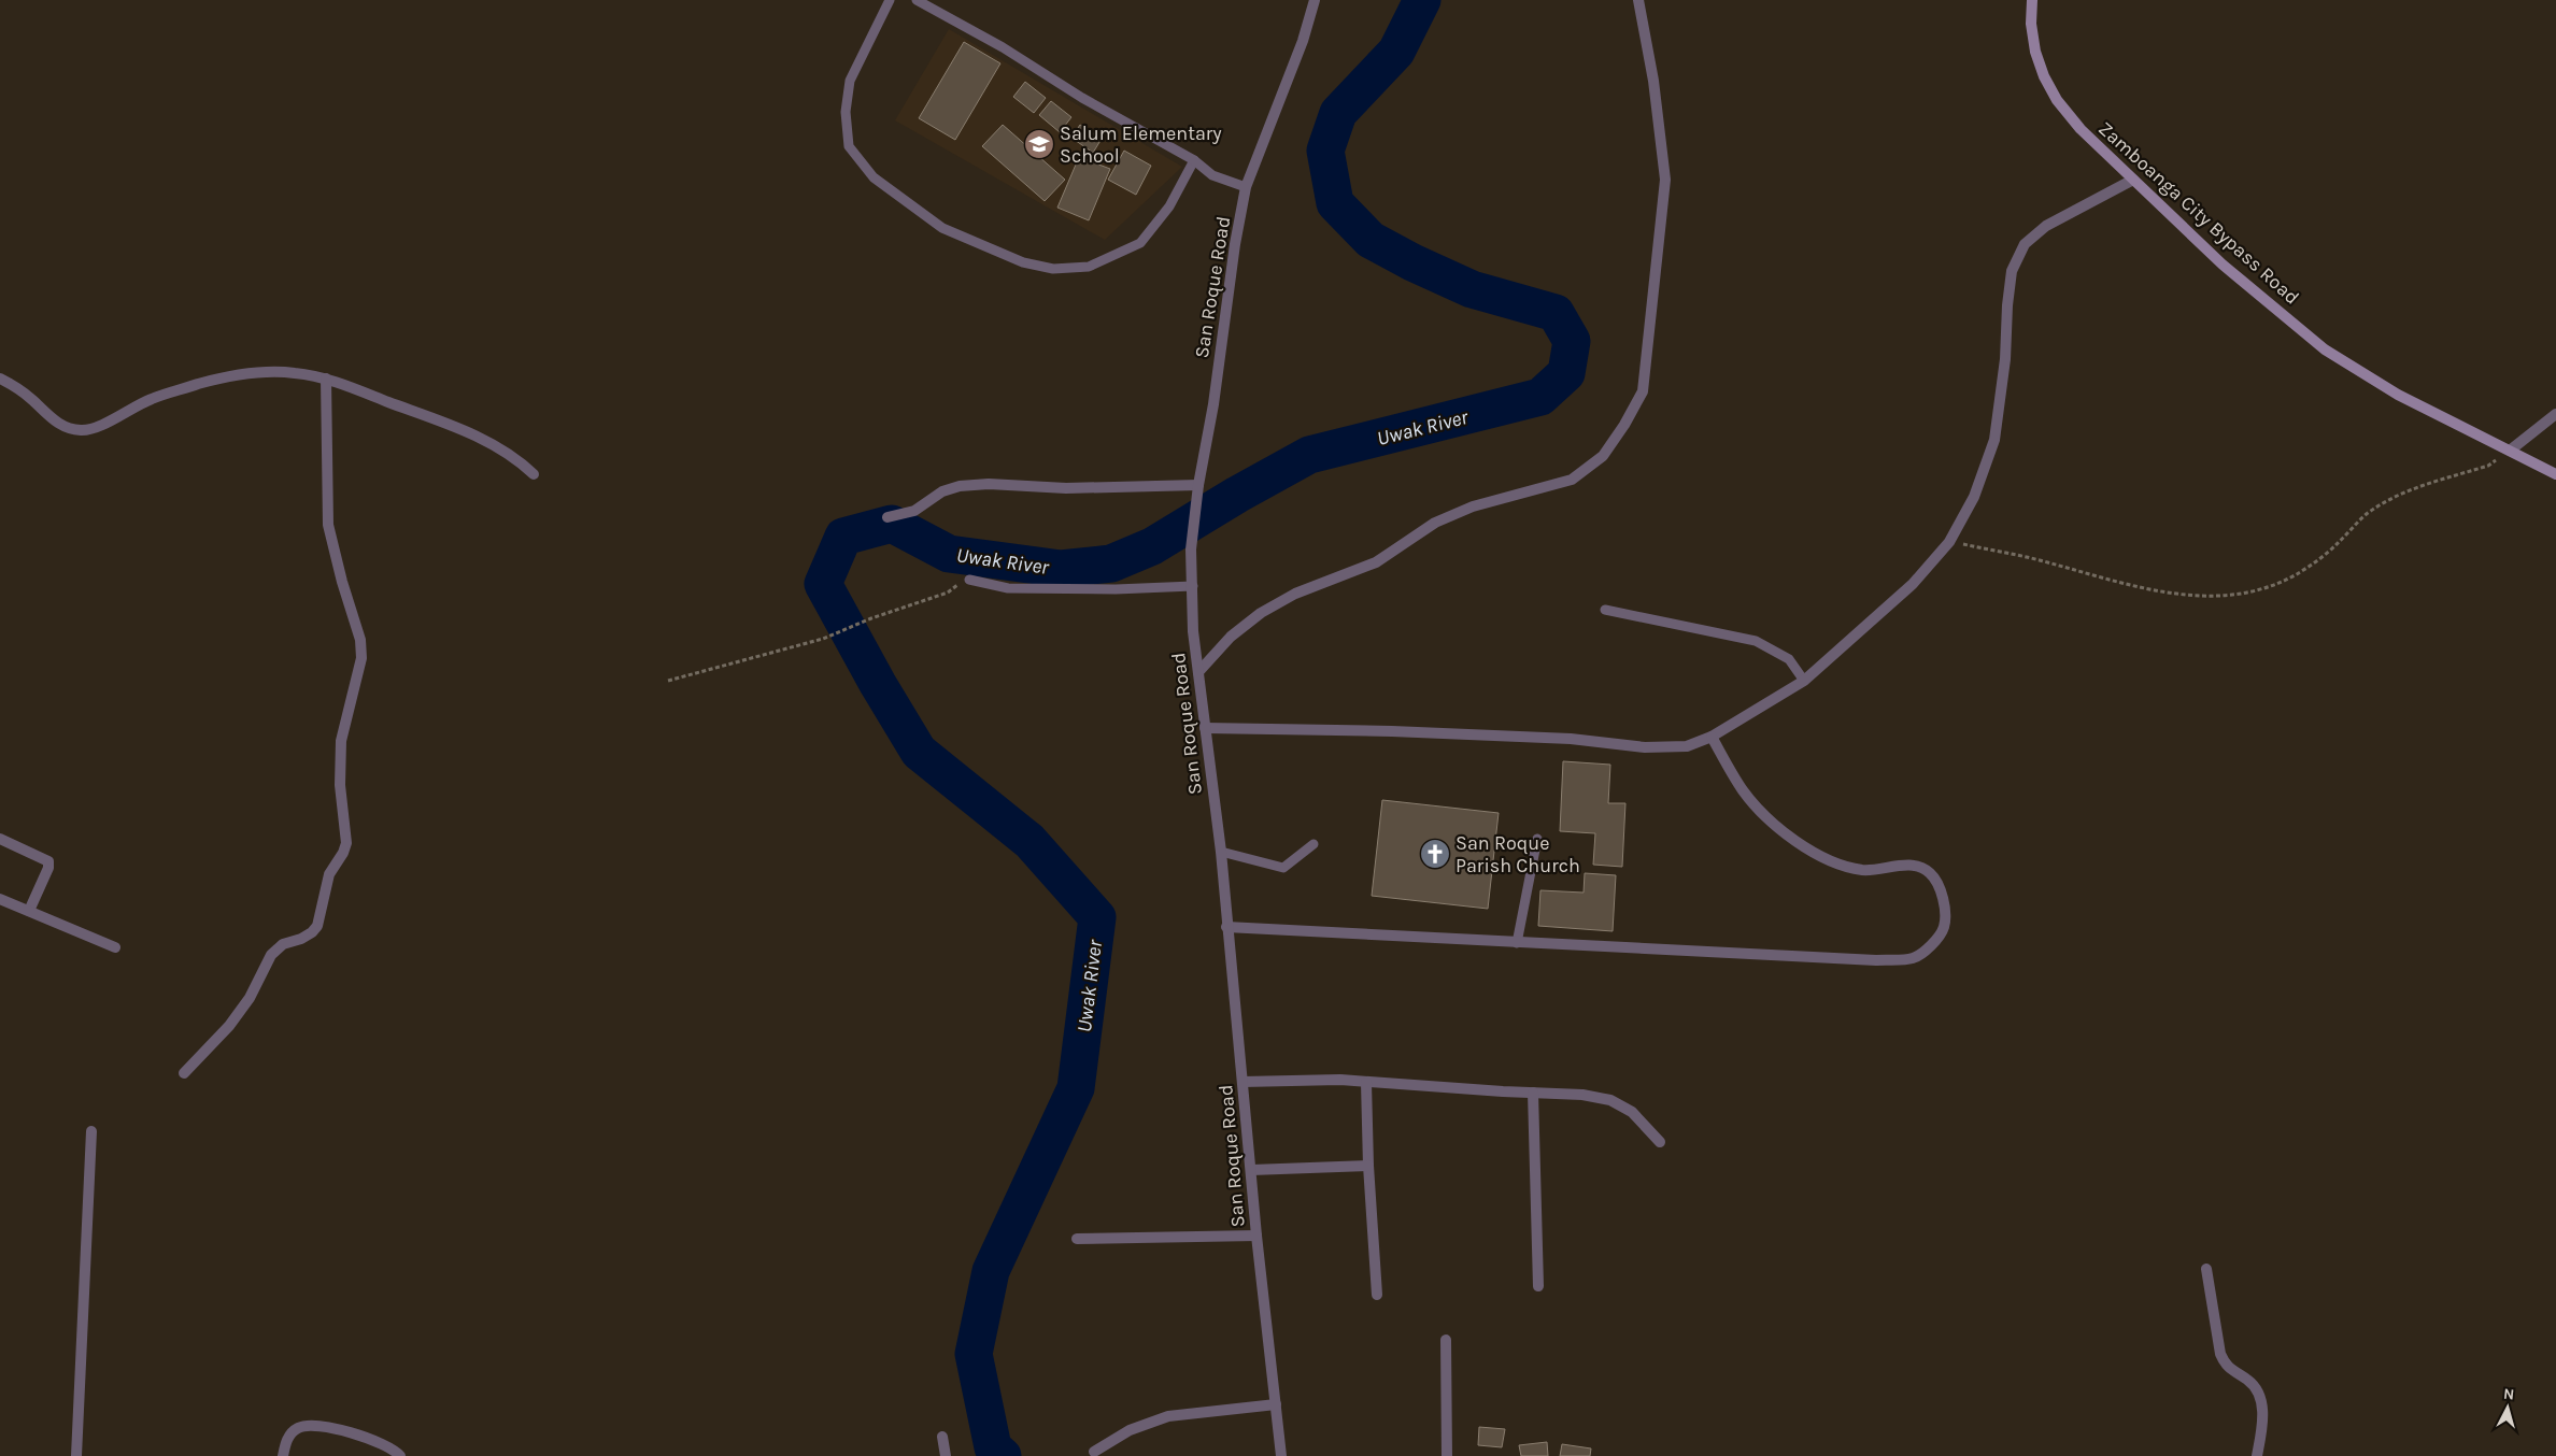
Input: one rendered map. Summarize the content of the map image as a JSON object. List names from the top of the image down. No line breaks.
{"streets":{"main road":["Zamboanga City Bypass Road"],"street":["San Roque Road"]},"water":["Uwak River"],"places":{"school or university":["Salum Elementary School"],"church":["San Roque Parish Church"]},"north":"top"}
